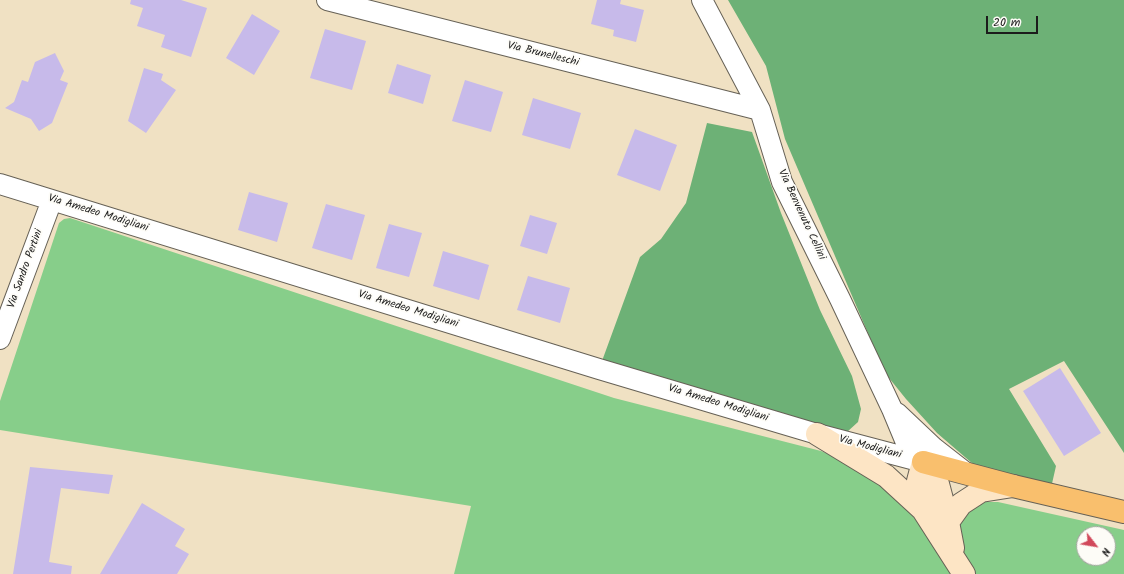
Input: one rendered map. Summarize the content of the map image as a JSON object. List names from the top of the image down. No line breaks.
{"streets":{"street":["Via Brunelleschi","Via Amedeo Modigliani","Via Benvenuto Cellini","Via Sandro Pertini","Via Modigliani"]},"crossings":[["Via Brunelleschi","Via Benvenuto Cellini"],["Via Amedeo Modigliani","Via Sandro Pertini"],["Via Amedeo Modigliani","Via Modigliani"],["Via Benvenuto Cellini","Via Modigliani"]],"scale_bar":"20 m","north":"bottom right"}
